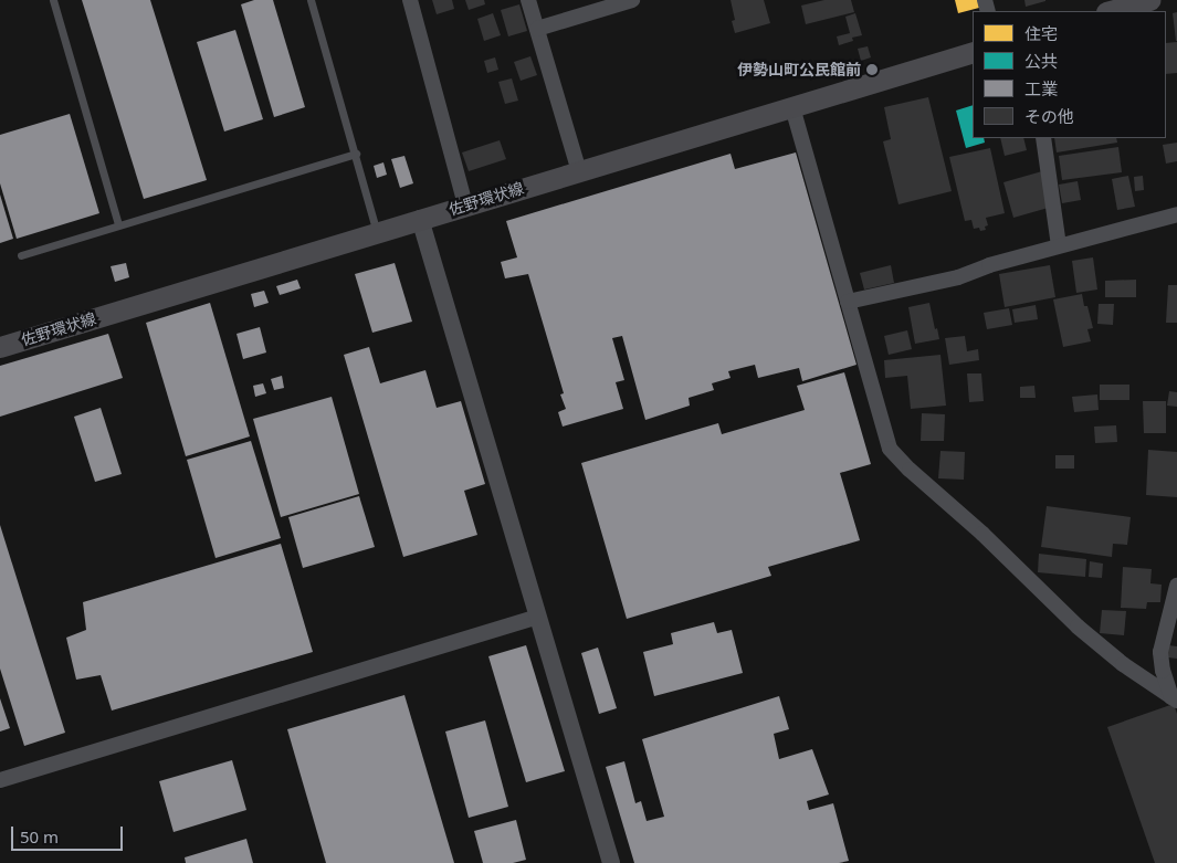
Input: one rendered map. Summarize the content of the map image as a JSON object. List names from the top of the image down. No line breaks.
{"streets":{"main road":["佐野環状線"]},"places":["伊勢山町公民館前"],"legend":["住宅","公共","工業","その他"],"scale_bar":"50 m"}
